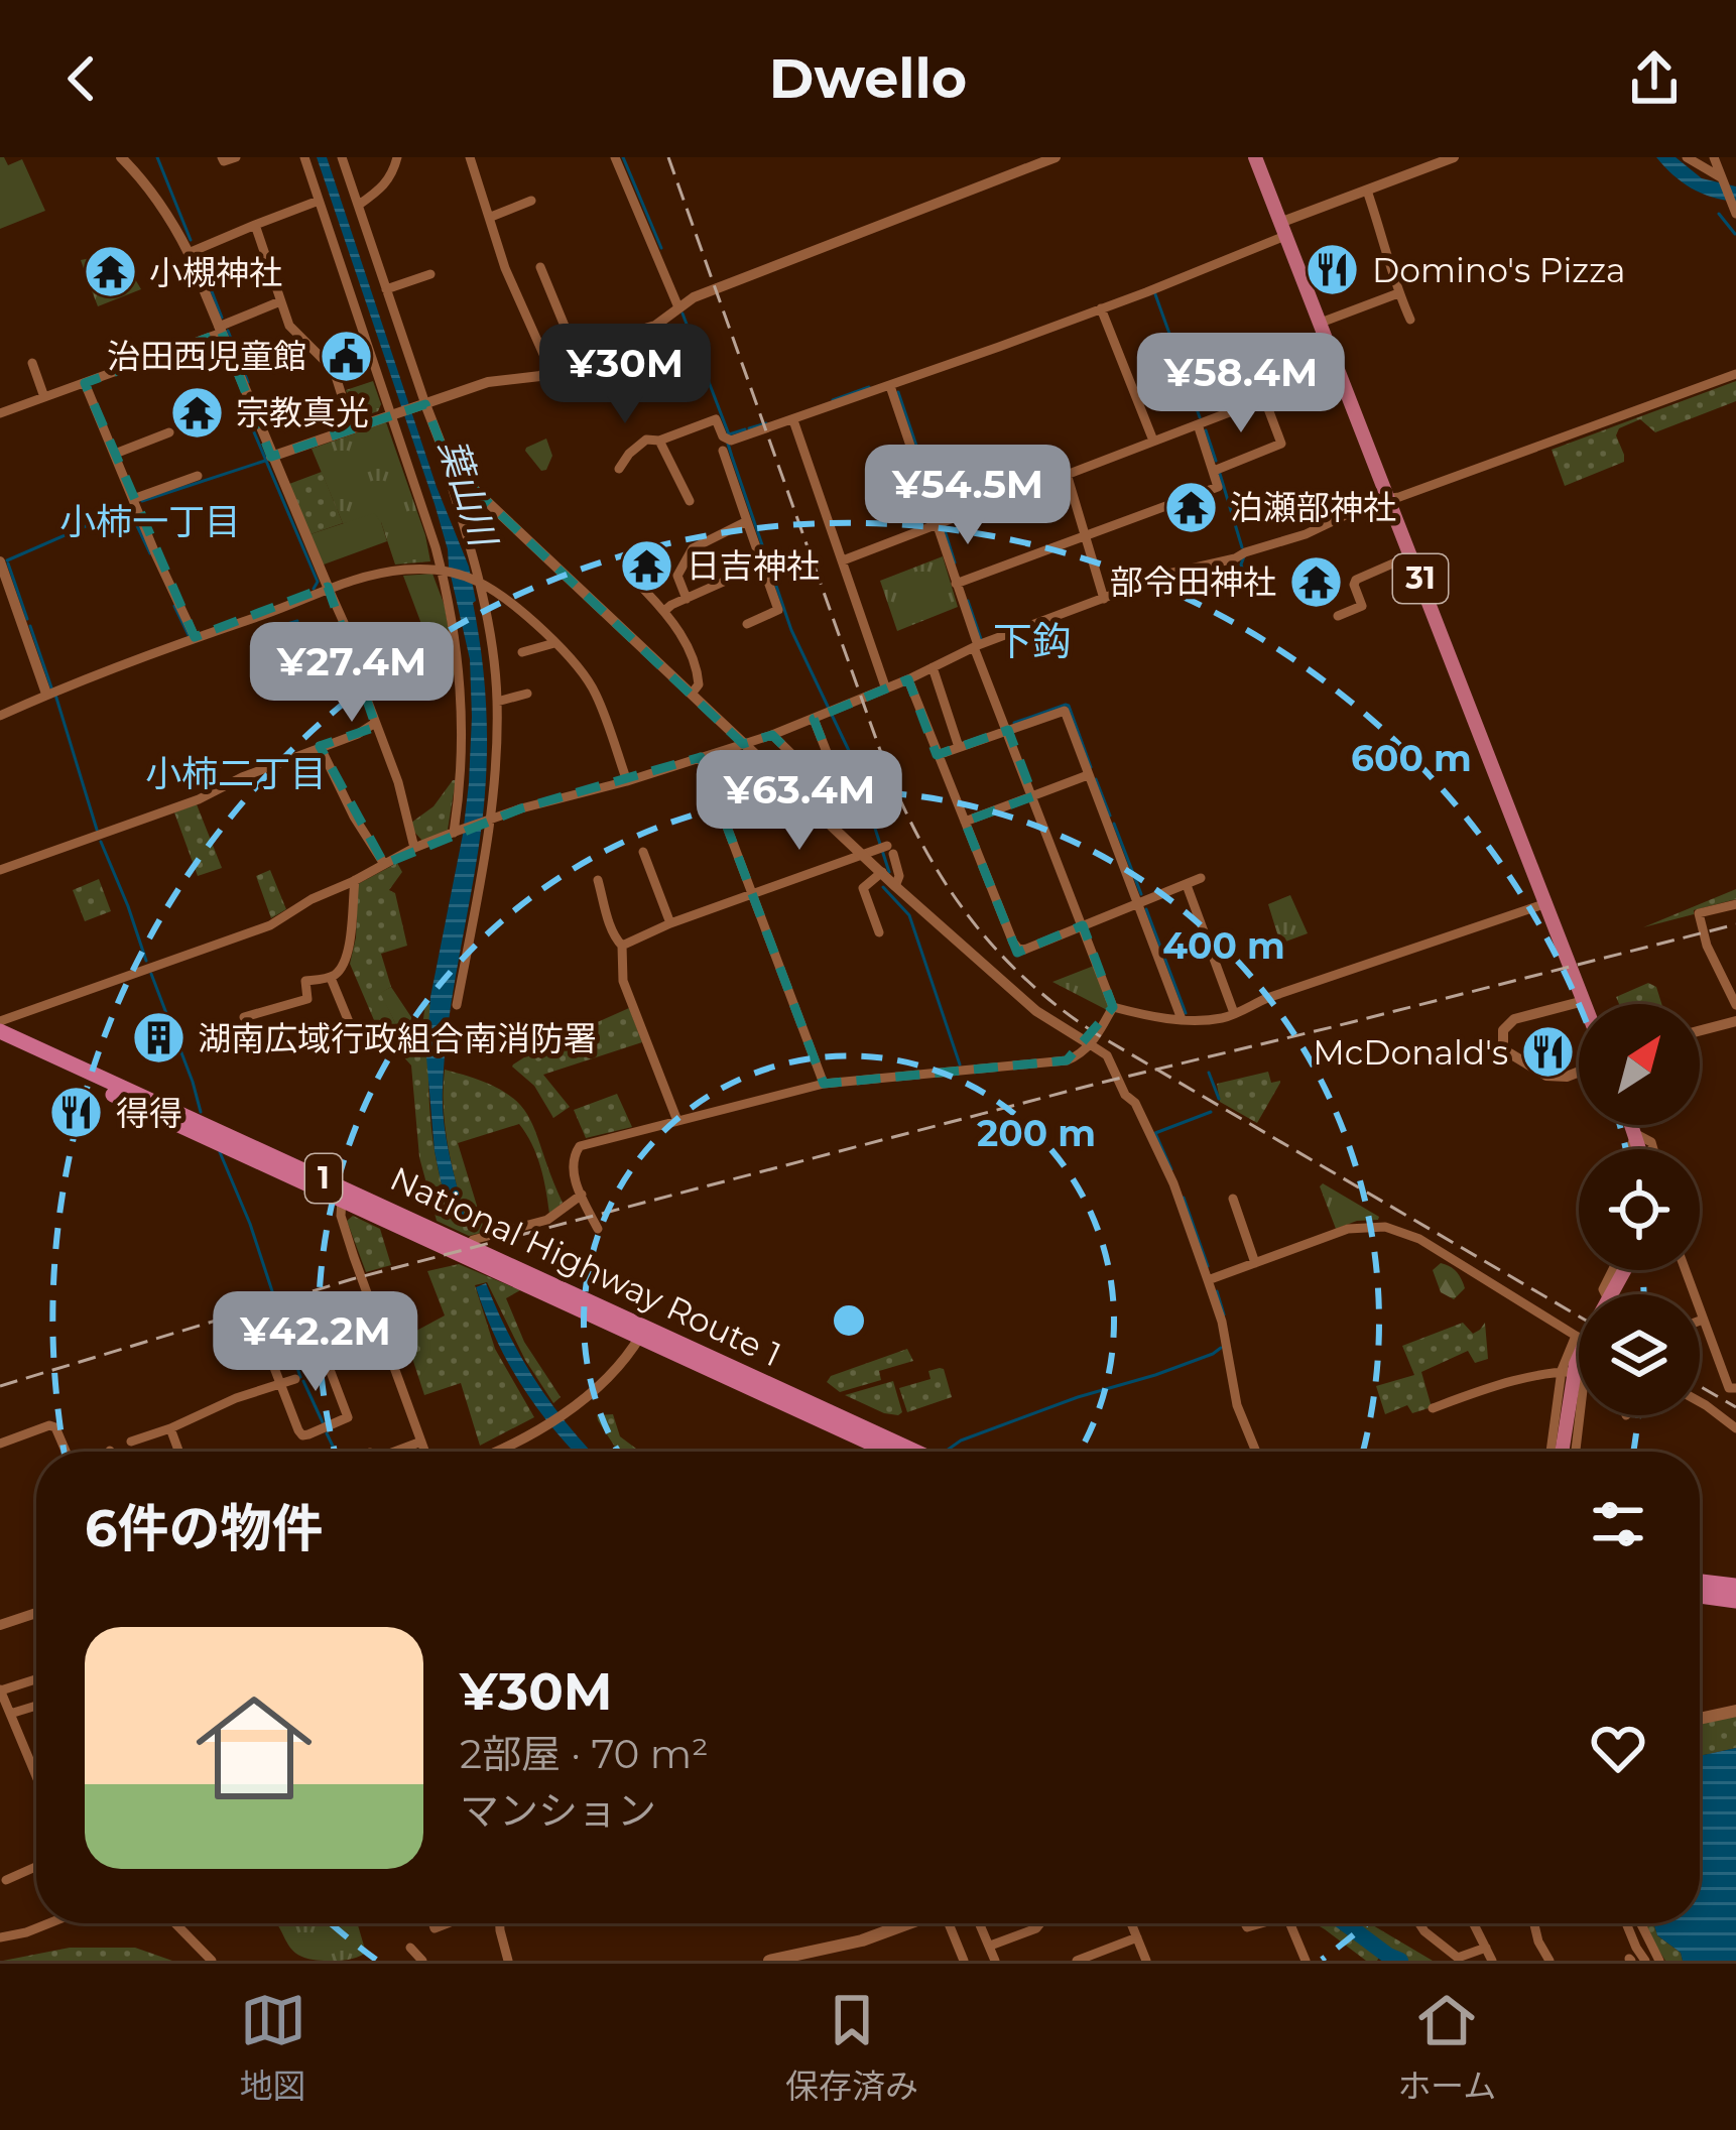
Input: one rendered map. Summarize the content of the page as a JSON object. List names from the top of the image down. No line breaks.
{"streets":{"highway":["1","National Highway Route 1"],"main road":["31"]},"districts":["小柿一丁目","下鈎","小柿二丁目"],"water":["葉山川"],"places":{"restaurant":["Domino's Pizza","McDonald's","得得"],"temple":["小槻神社","宗教真光","泊瀬部神社","日吉神社","部令田神社"],"public building":["治田西児童館"],"building":["湖南広域行政組合南消防署"]},"north":"top right","page":{"header":"Dwello","price":["¥30M","¥58.4M","¥54.5M","¥27.4M","¥63.4M","¥42.2M"],"heading":"6件の物件","list":[{"name":"¥30M","note":"2部屋 · 70 m² · マンション"}],"tabs":["地図","保存済み","ホーム"]},"rings":["600 m","400 m","200 m"]}
